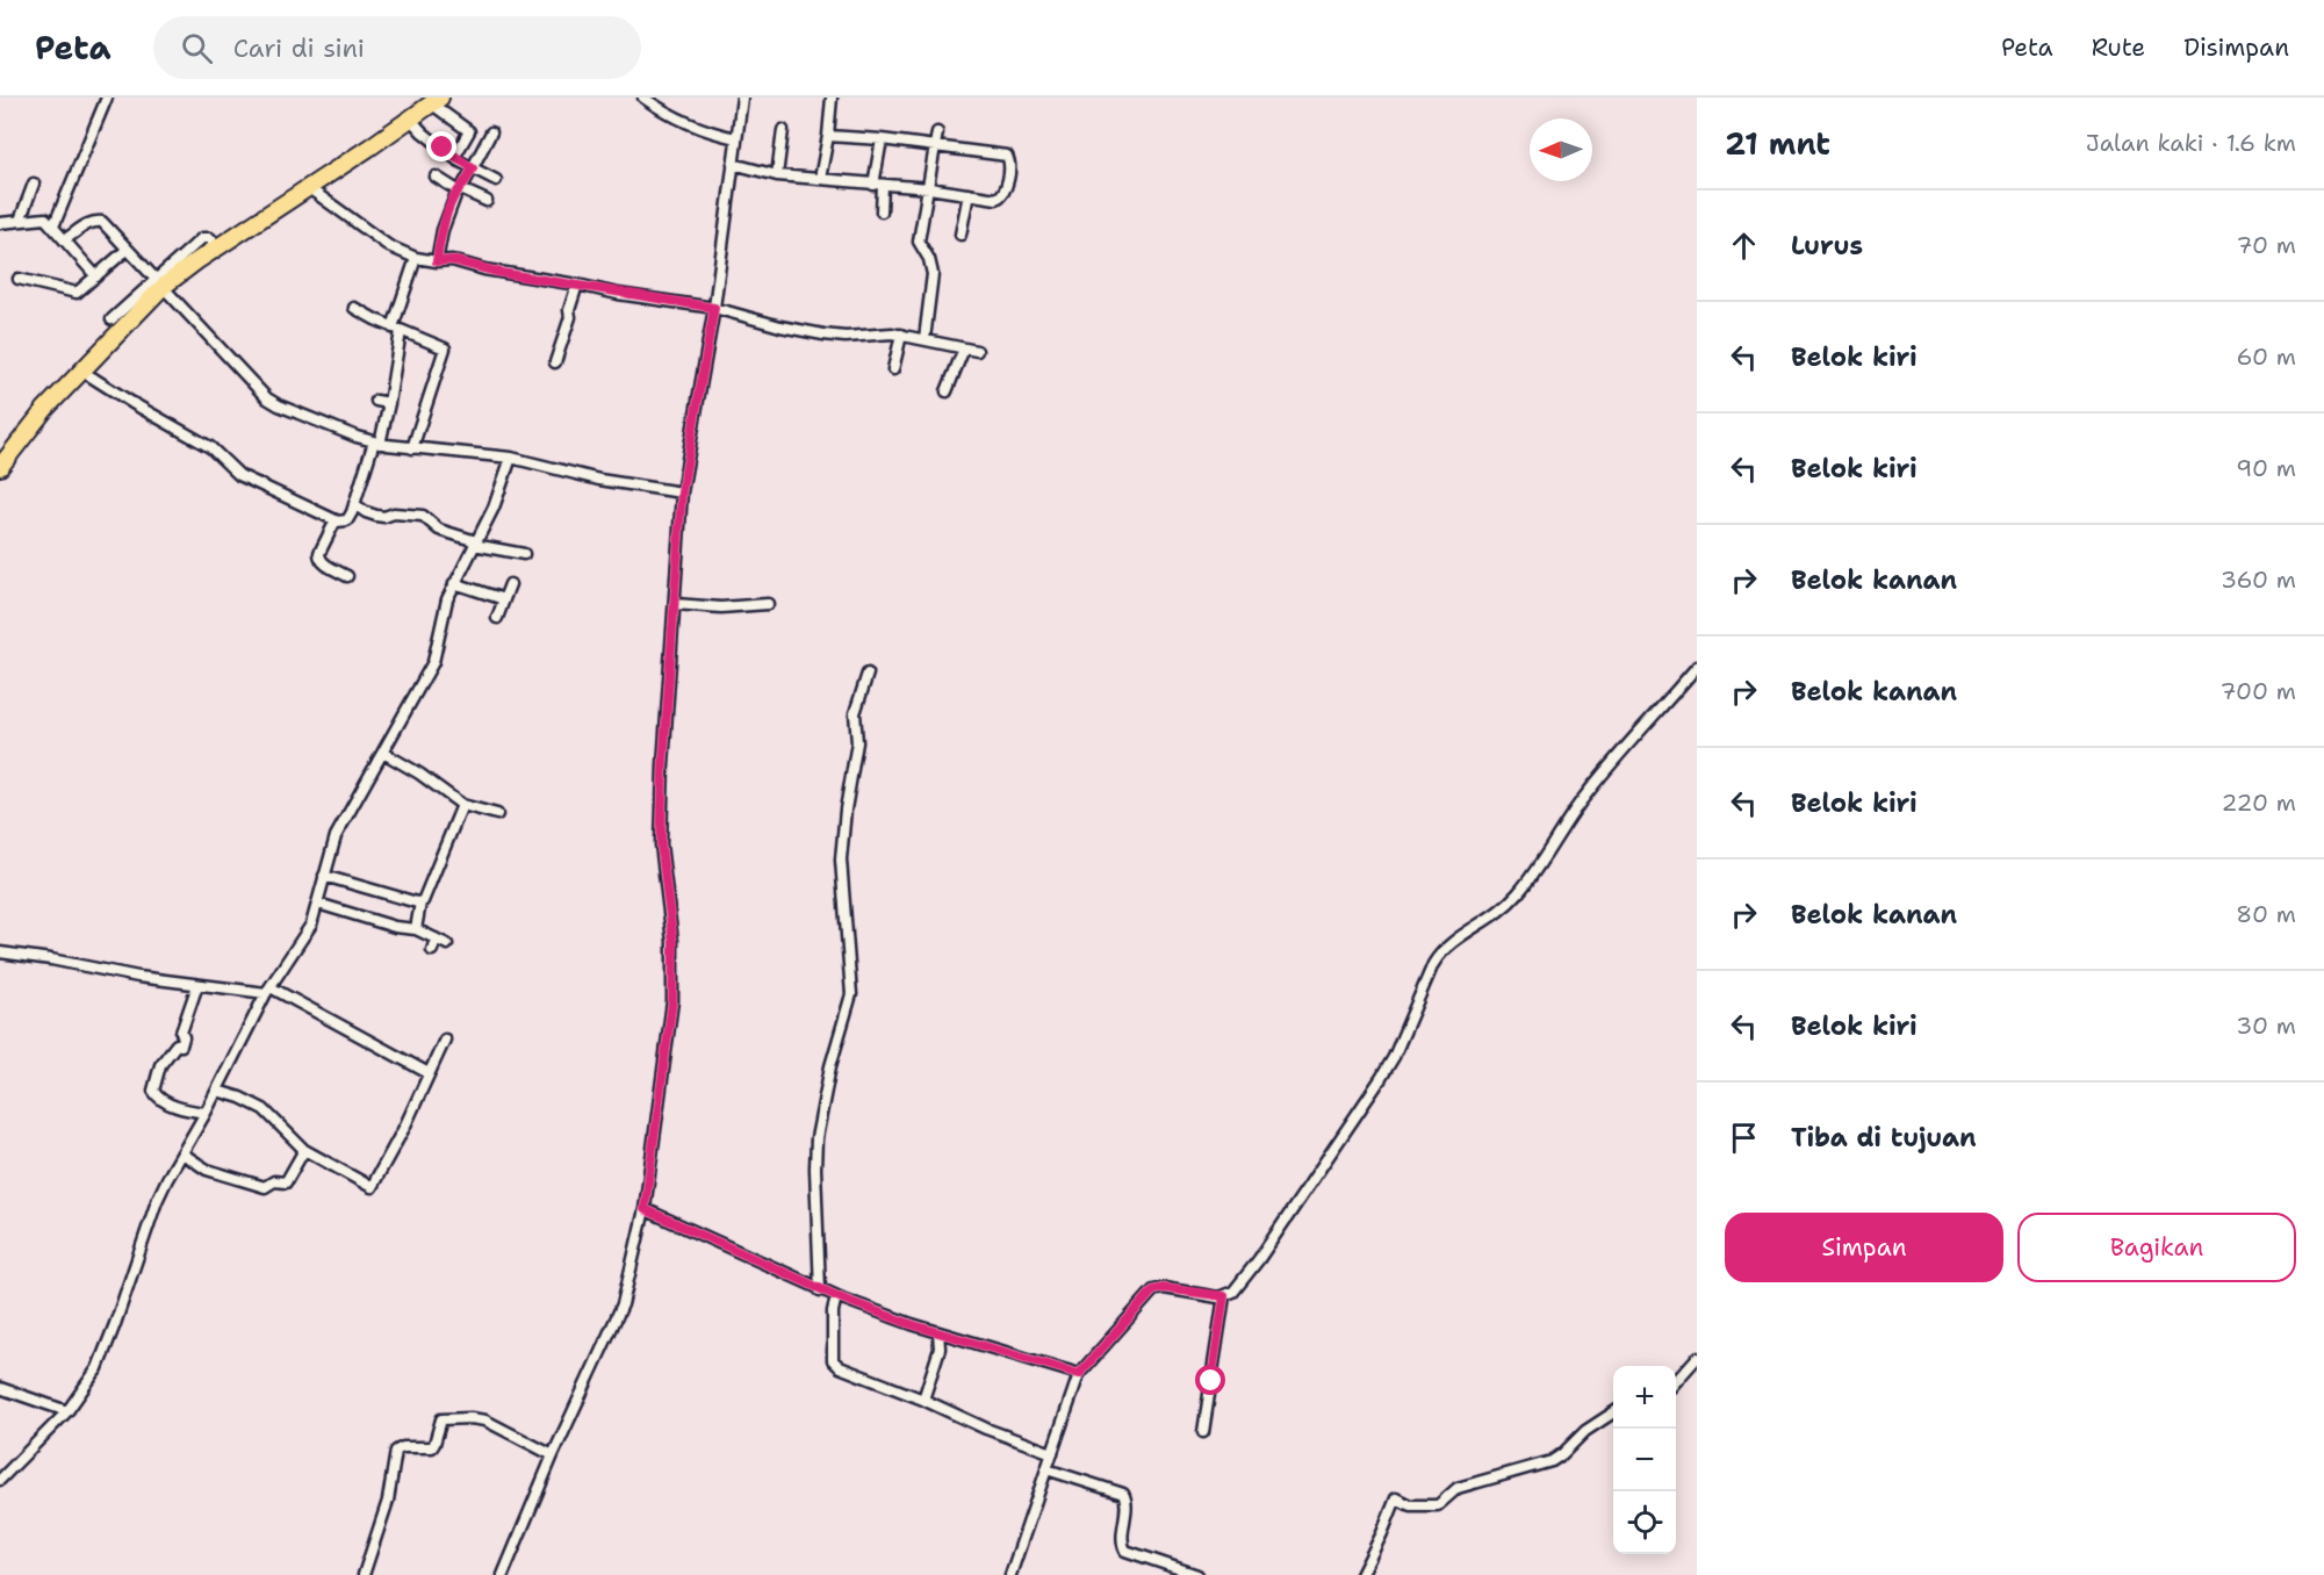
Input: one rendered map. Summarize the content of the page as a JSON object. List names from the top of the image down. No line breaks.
{"north":"left","page":{"header":"Peta","search":"Cari di sini","nav":["Peta","Rute","Disimpan"],"heading":["21 mnt","Jalan kaki · 1.6 km"],"list":[["Lurus","70 m"],["Belok kiri","60 m"],["Belok kiri","90 m"],["Belok kanan","360 m"],["Belok kanan","700 m"],["Belok kiri","220 m"],["Belok kanan","80 m"],["Belok kiri","30 m"],"Tiba di tujuan"],"buttons":["Simpan","Bagikan"],"map_buttons":["+","−"]}}
